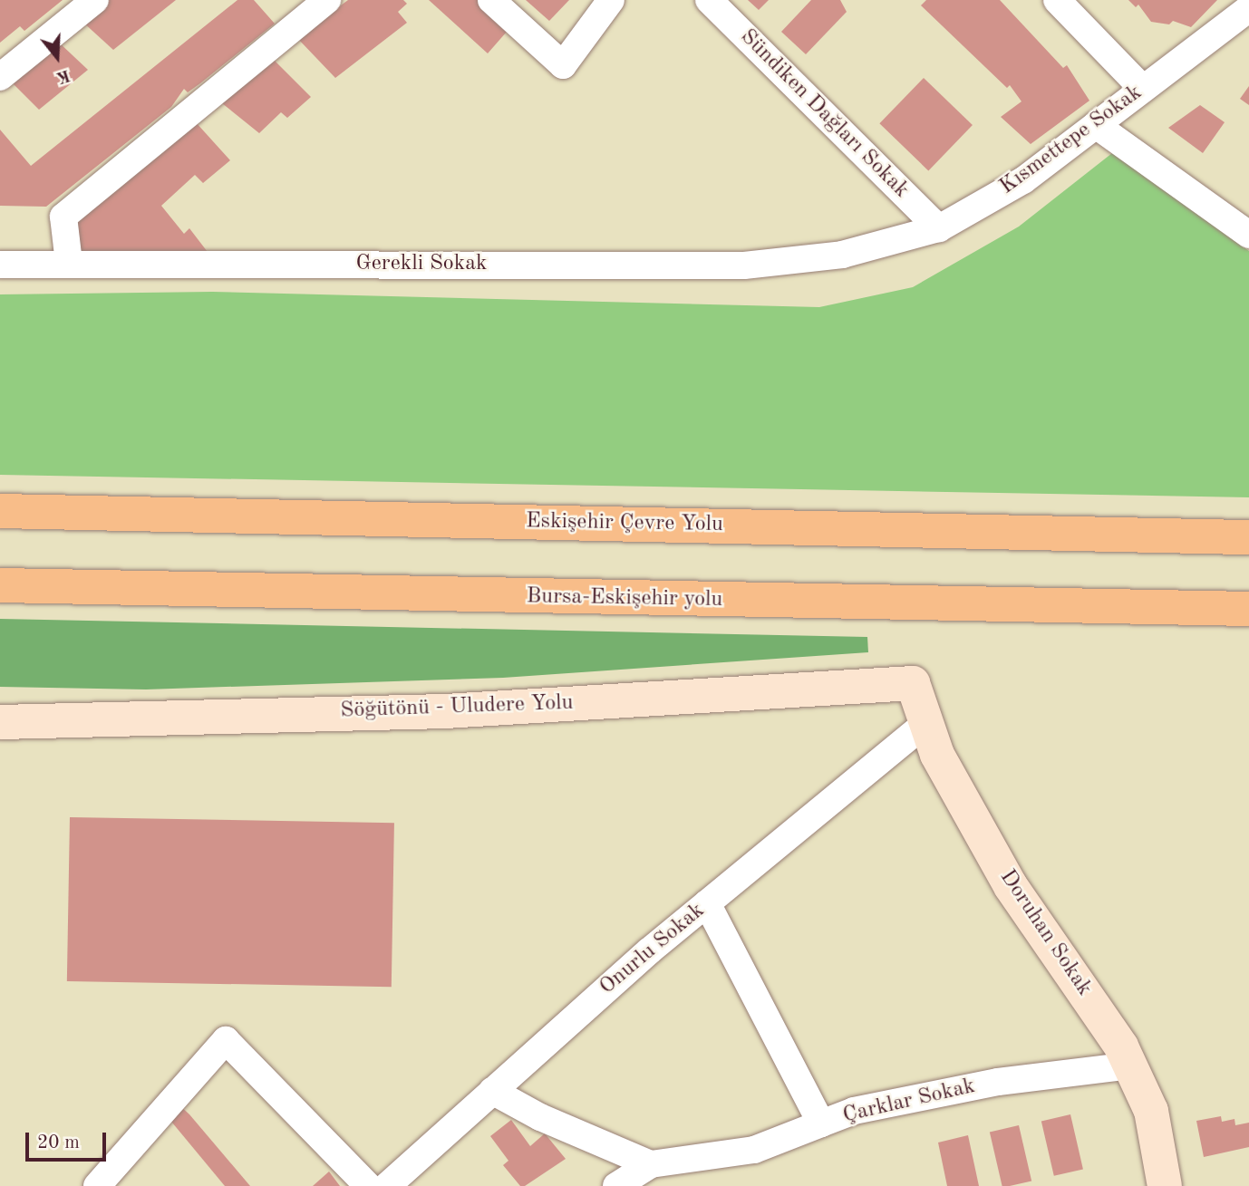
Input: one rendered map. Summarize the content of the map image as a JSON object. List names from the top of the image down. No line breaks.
{"streets":{"highway":["Eskişehir Çevre Yolu","Bursa-Eskişehir yolu"],"street":["Sündiken Dağları Sokak","Kısmettepe Sokak","Gerekli Sokak","Söğütönü - Uludere Yolu","Doruhan Sokak","Onurlu Sokak","Çarklar Sokak"]},"crossings":[["Sündiken Dağları Sokak","Kısmettepe Sokak"],["Kısmettepe Sokak","Gerekli Sokak"],["Söğütönü - Uludere Yolu","Doruhan Sokak"],["Doruhan Sokak","Onurlu Sokak"],["Doruhan Sokak","Çarklar Sokak"],["Onurlu Sokak","Çarklar Sokak"]],"scale_bar":"20 m","north":"bottom"}
